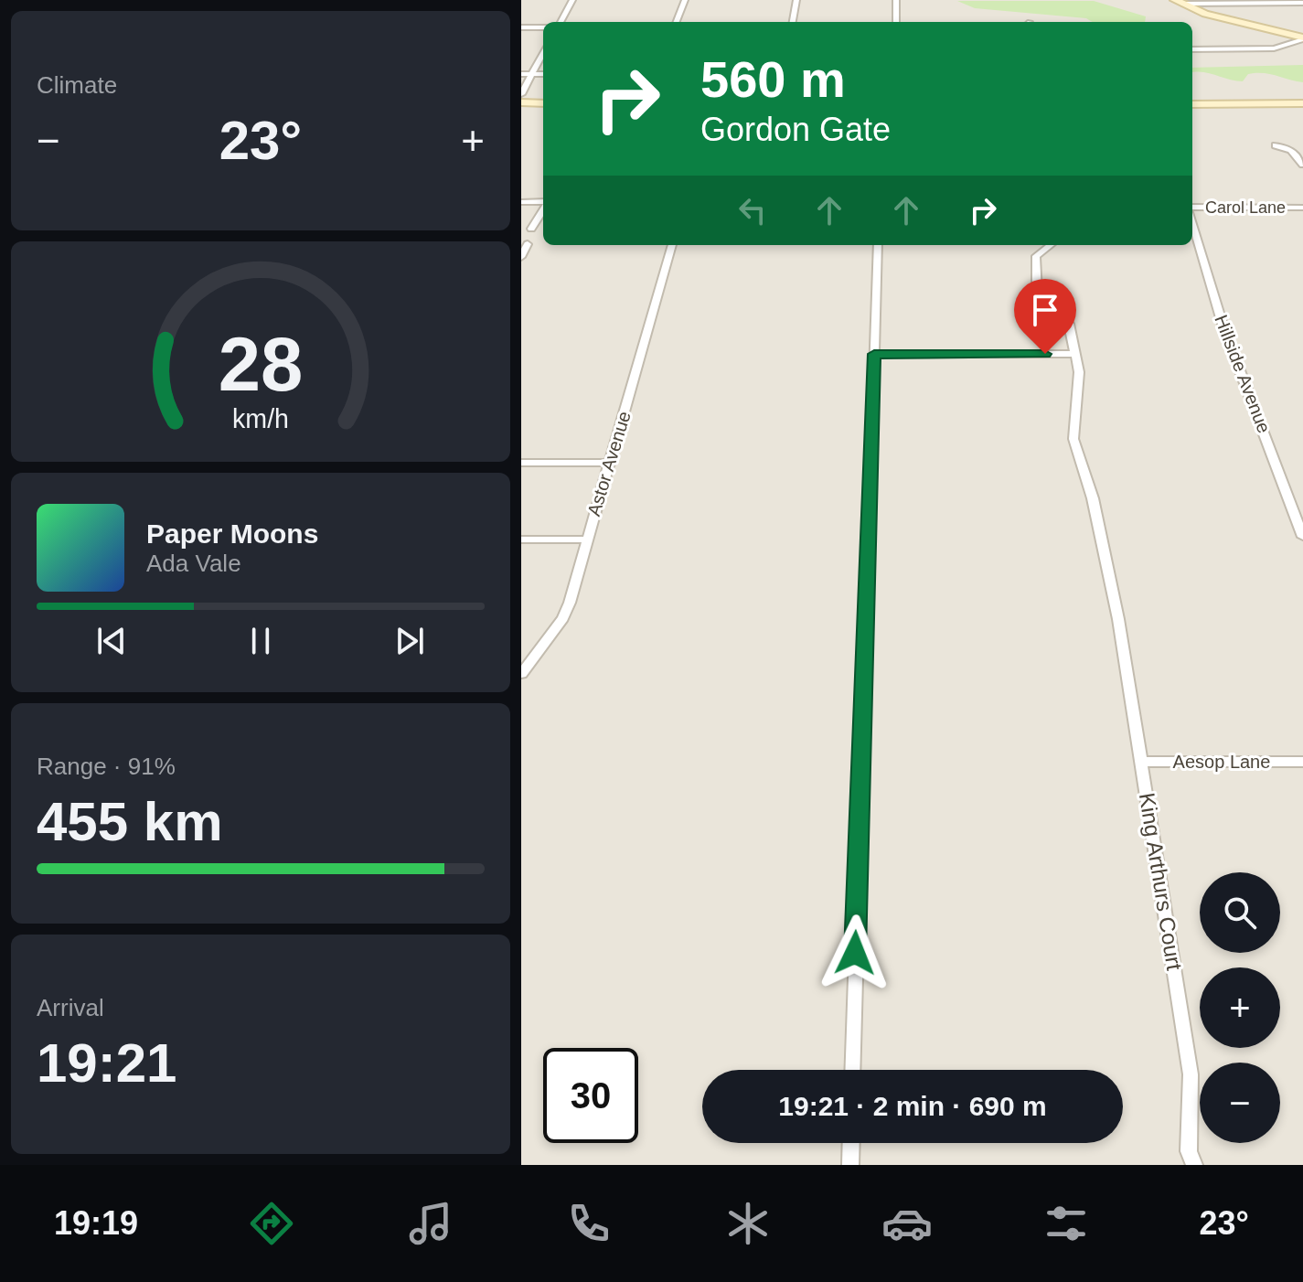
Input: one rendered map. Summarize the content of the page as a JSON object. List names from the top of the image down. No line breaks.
{"streets":{"street":["Carol Lane","Hillside Avenue","Astor Avenue","Aesop Lane","King Arthurs Court"]},"crossings":[["Aesop Lane","King Arthurs Court"]],"page":{"tile":["Climate",["Range · 91%","455 km"],["Arrival","19:21"]],"turn":["560 m","Gordon Gate"],"heat":["−","23°","+"],"song":["Paper Moons","Ada Vale"],"map_buttons":["+","−"],"limit":"30","trip":"19:21 · 2 min · 690 m","tabs":["19:19","23°"],"gauge":["28","km/h"]}}
